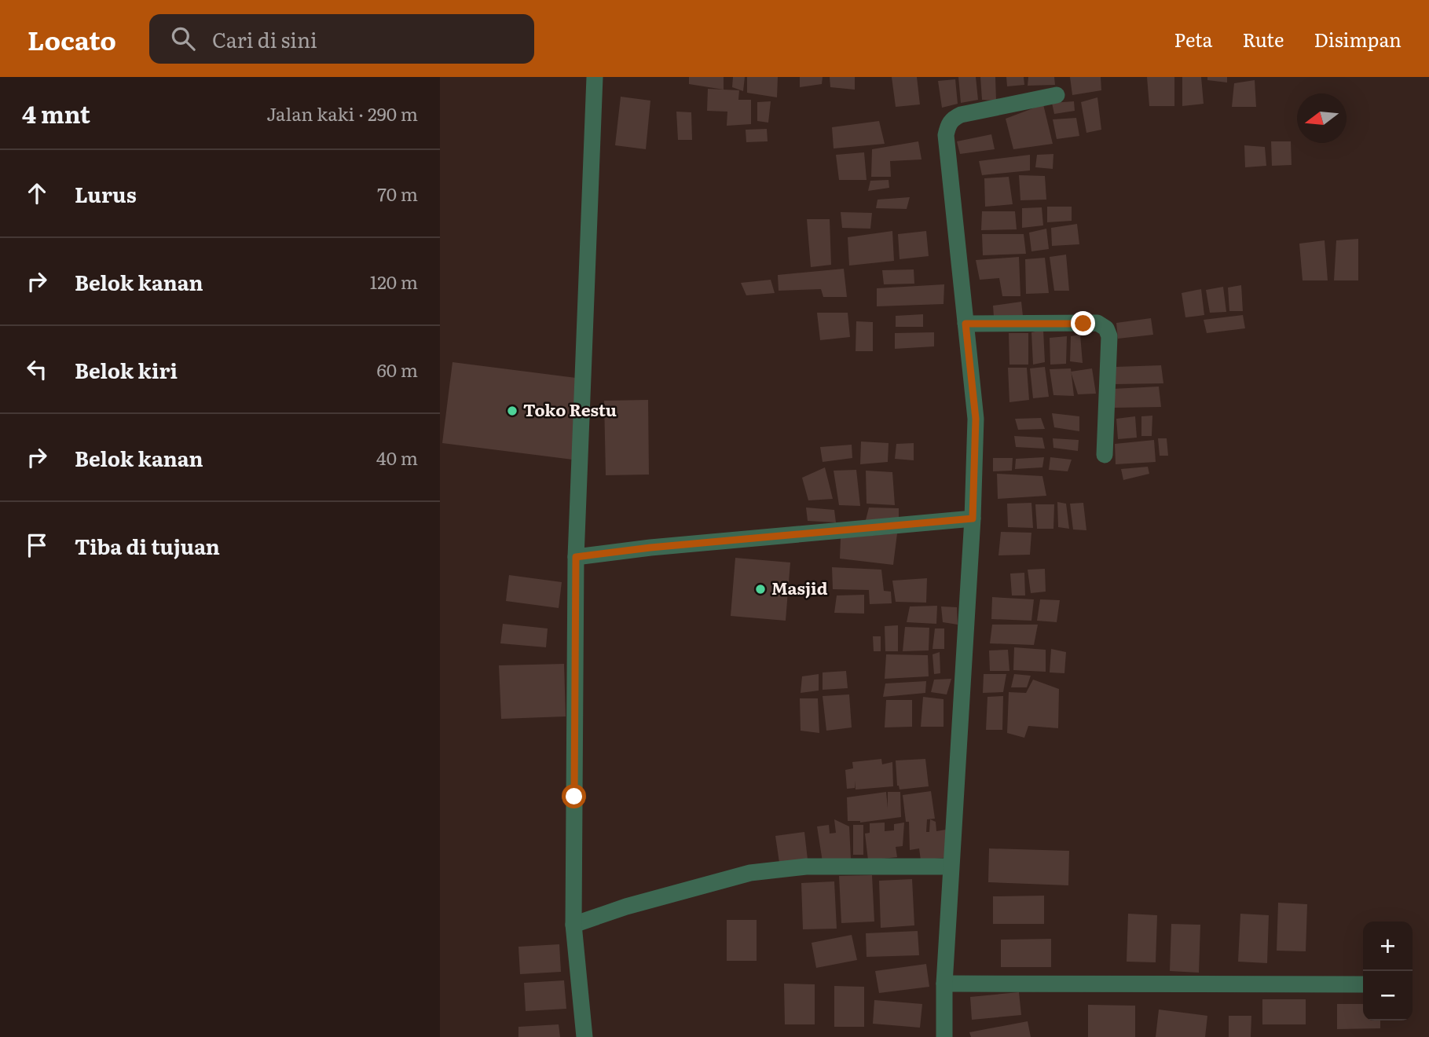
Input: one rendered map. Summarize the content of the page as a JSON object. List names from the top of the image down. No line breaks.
{"places":["Toko Restu","Masjid"],"north":"left","page":{"header":"Locato","search":"Cari di sini","nav":["Peta","Rute","Disimpan"],"heading":["4 mnt","Jalan kaki · 290 m"],"list":[["Lurus","70 m"],["Belok kanan","120 m"],["Belok kiri","60 m"],["Belok kanan","40 m"],"Tiba di tujuan"],"map_buttons":["+","−"]}}
